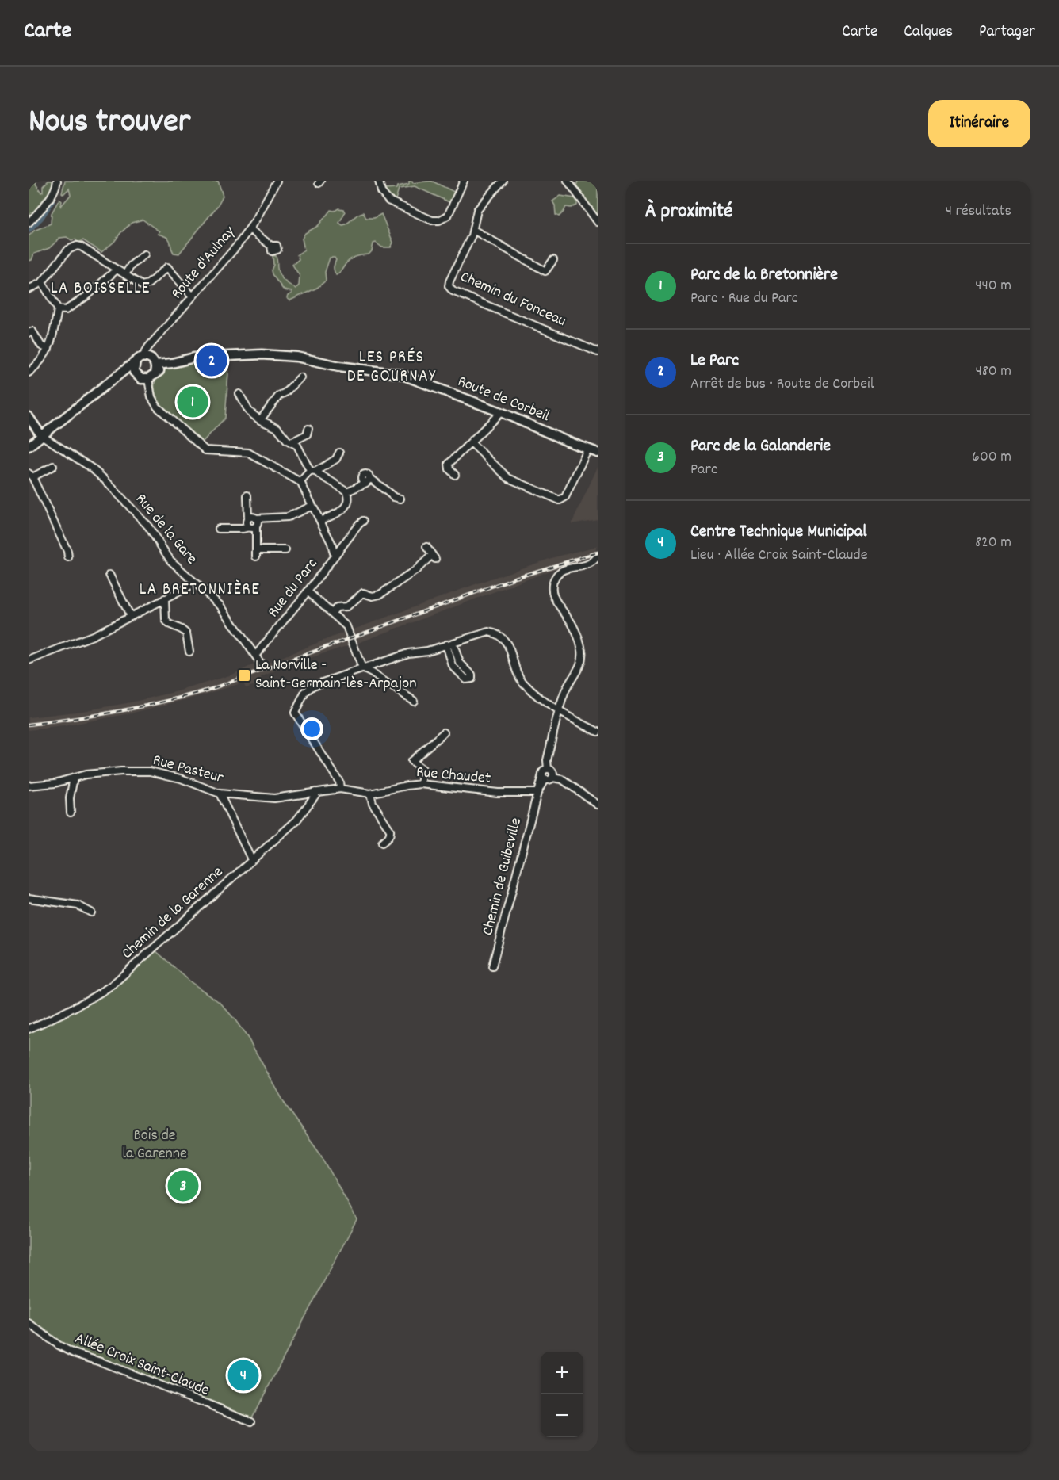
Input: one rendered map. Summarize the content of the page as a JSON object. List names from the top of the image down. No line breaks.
{"streets":{"main road":["Route de Corbeil"],"street":["Route d'Aulnay","Chemin du Fonceau","Rue de la Gare","Rue du Parc","Rue Pasteur","Rue Chaudet","Chemin de Guibeville","Chemin de la Garenne","Allée Croix Saint-Claude"]},"crossings":[["Route d'Aulnay","Route de Corbeil"],["Rue de la Gare","Rue du Parc"],["Rue Pasteur","Rue Chaudet"],["Rue Pasteur","Chemin de la Garenne"],["Rue Chaudet","Chemin de Guibeville"]],"districts":["LA BOISSELLE","LES PRÉS DE GOURNAY","LA BRETONNIÈRE"],"parks":["Bois de la Garenne"],"places":{"transit":["La Norville - Saint-Germain-lès-Arpajon"]},"page":{"header":"Carte","nav":["Carte","Calques","Partager"],"title":"Nous trouver","buttons":"Itinéraire","heading":["À proximité","4 résultats"],"list":[{"mark":"1","name":"Parc de la Bretonnière","note":"Parc · Rue du Parc","value":"440 m"},{"mark":"2","name":"Le Parc","note":"Arrêt de bus · Route de Corbeil","value":"480 m"},{"mark":"3","name":"Parc de la Galanderie","note":"Parc","value":"600 m"},{"mark":"4","name":"Centre Technique Municipal","note":"Lieu · Allée Croix Saint-Claude","value":"820 m"}],"pins":["2","1","3","4"],"map_buttons":["+","−"]}}
